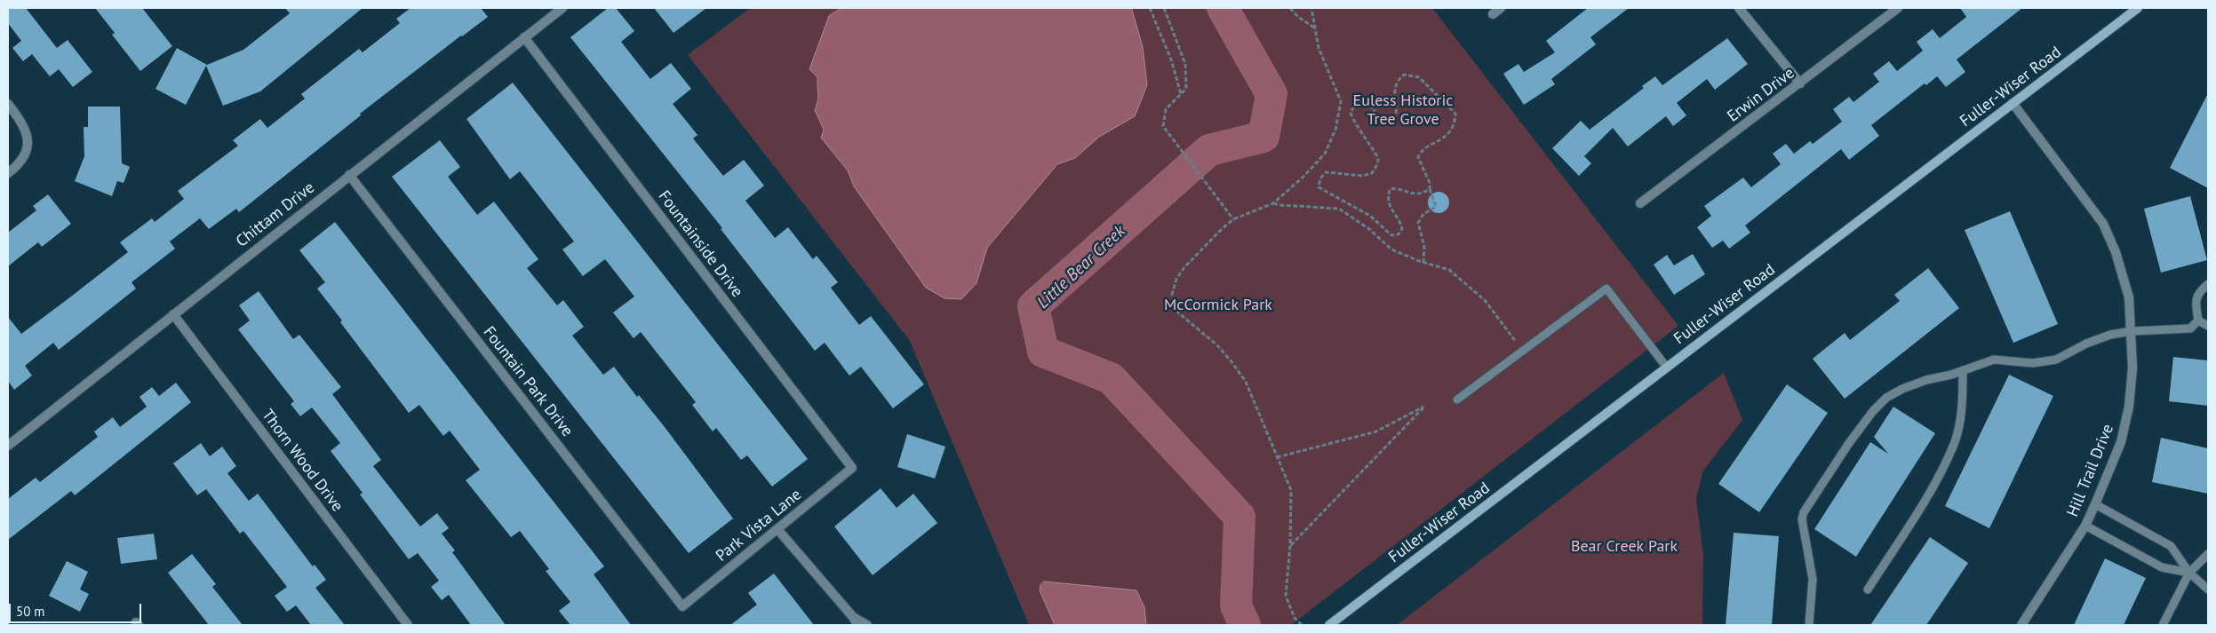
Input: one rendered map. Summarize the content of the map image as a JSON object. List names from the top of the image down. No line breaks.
{"streets":{"street":["Fuller-Wiser Road","Erwin Drive","Chittam Drive","Fountainside Drive","Fountain Park Drive","Thorn Wood Drive","Hill Trail Drive","Park Vista Lane"]},"crossings":[["Fuller-Wiser Road","Hill Trail Drive"],["Chittam Drive","Fountainside Drive"],["Chittam Drive","Fountain Park Drive"],["Chittam Drive","Thorn Wood Drive"],["Fountainside Drive","Park Vista Lane"],["Fountain Park Drive","Park Vista Lane"]],"water":["Little Bear Creek"],"parks":["Euless Historic Tree Grove","McCormick Park","Bear Creek Park"],"scale_bar":"50 m"}
